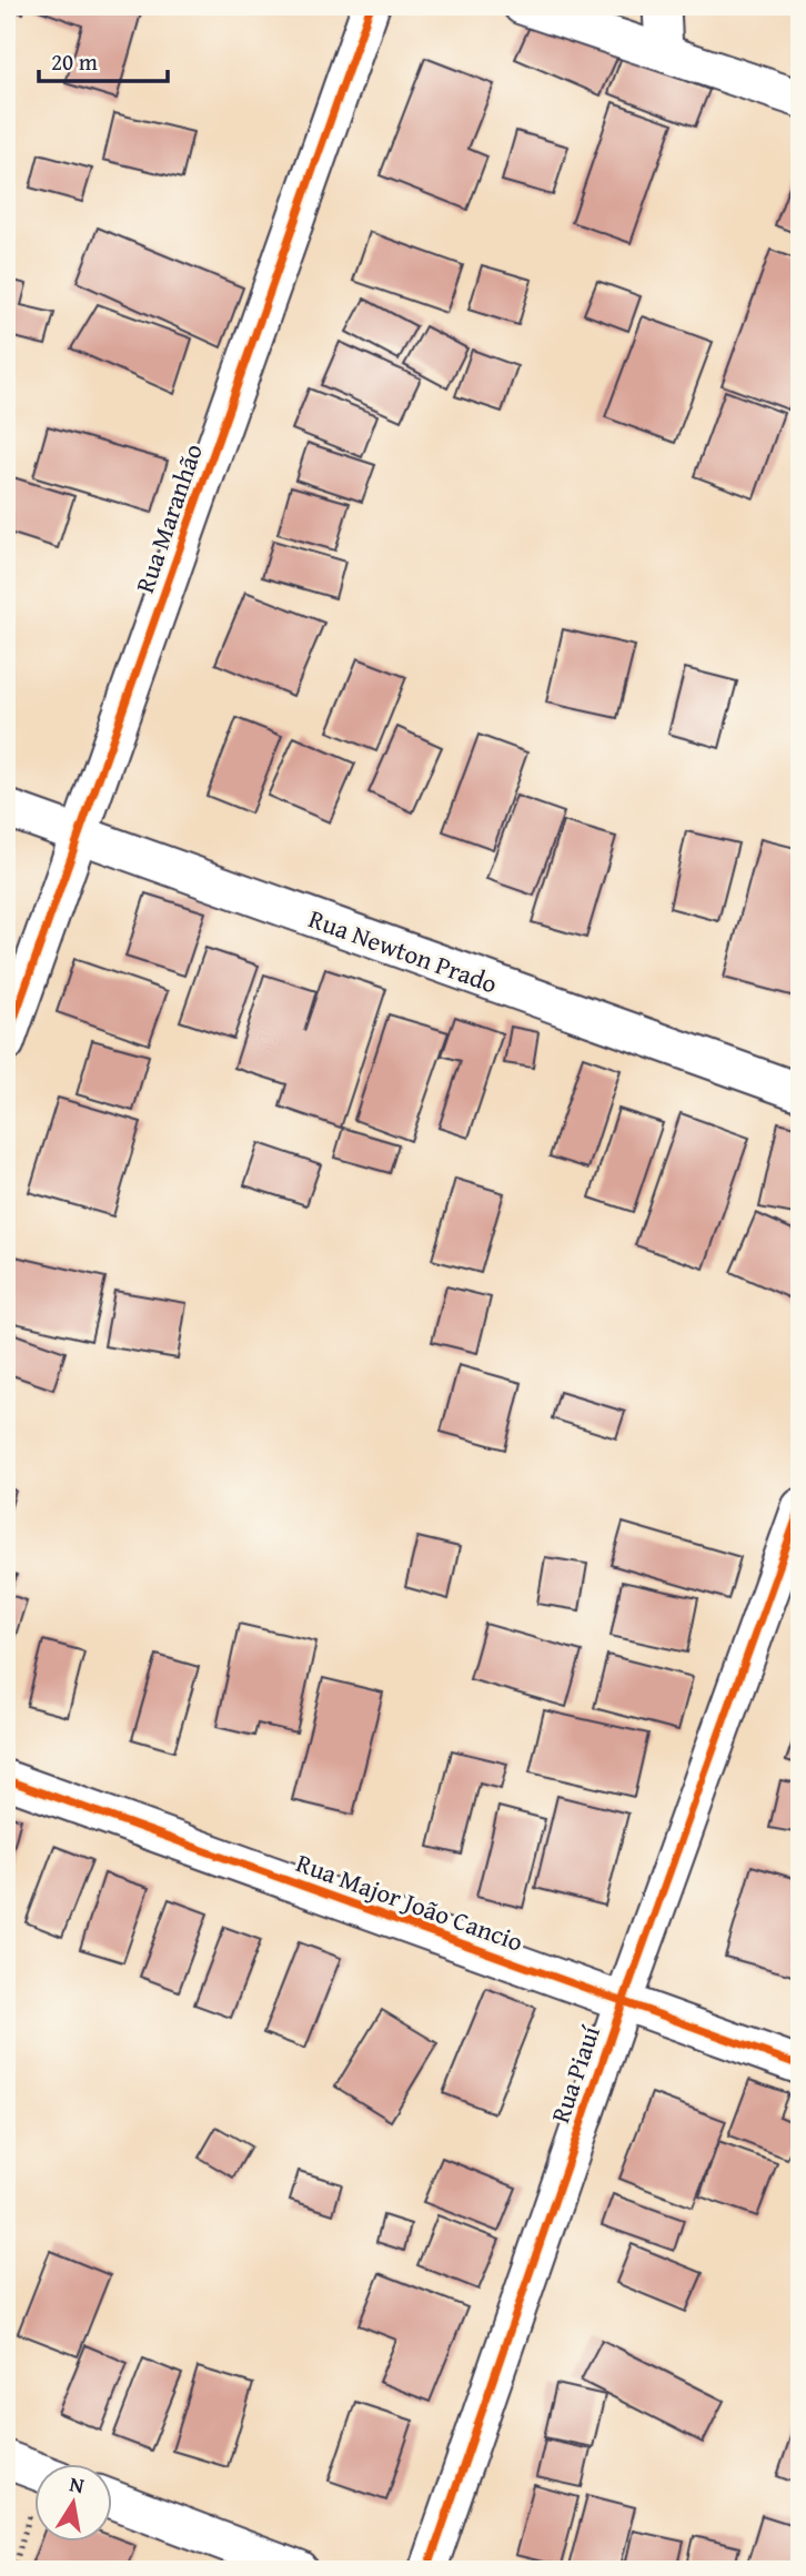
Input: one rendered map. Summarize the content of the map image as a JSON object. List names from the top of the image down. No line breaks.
{"streets":{"street":["Rua Maranhão","Rua Newton Prado","Rua Major João Cancio","Rua Piauí"]},"crossings":[["Rua Maranhão","Rua Newton Prado"],["Rua Major João Cancio","Rua Piauí"]],"scale_bar":"20 m","north":"top"}
